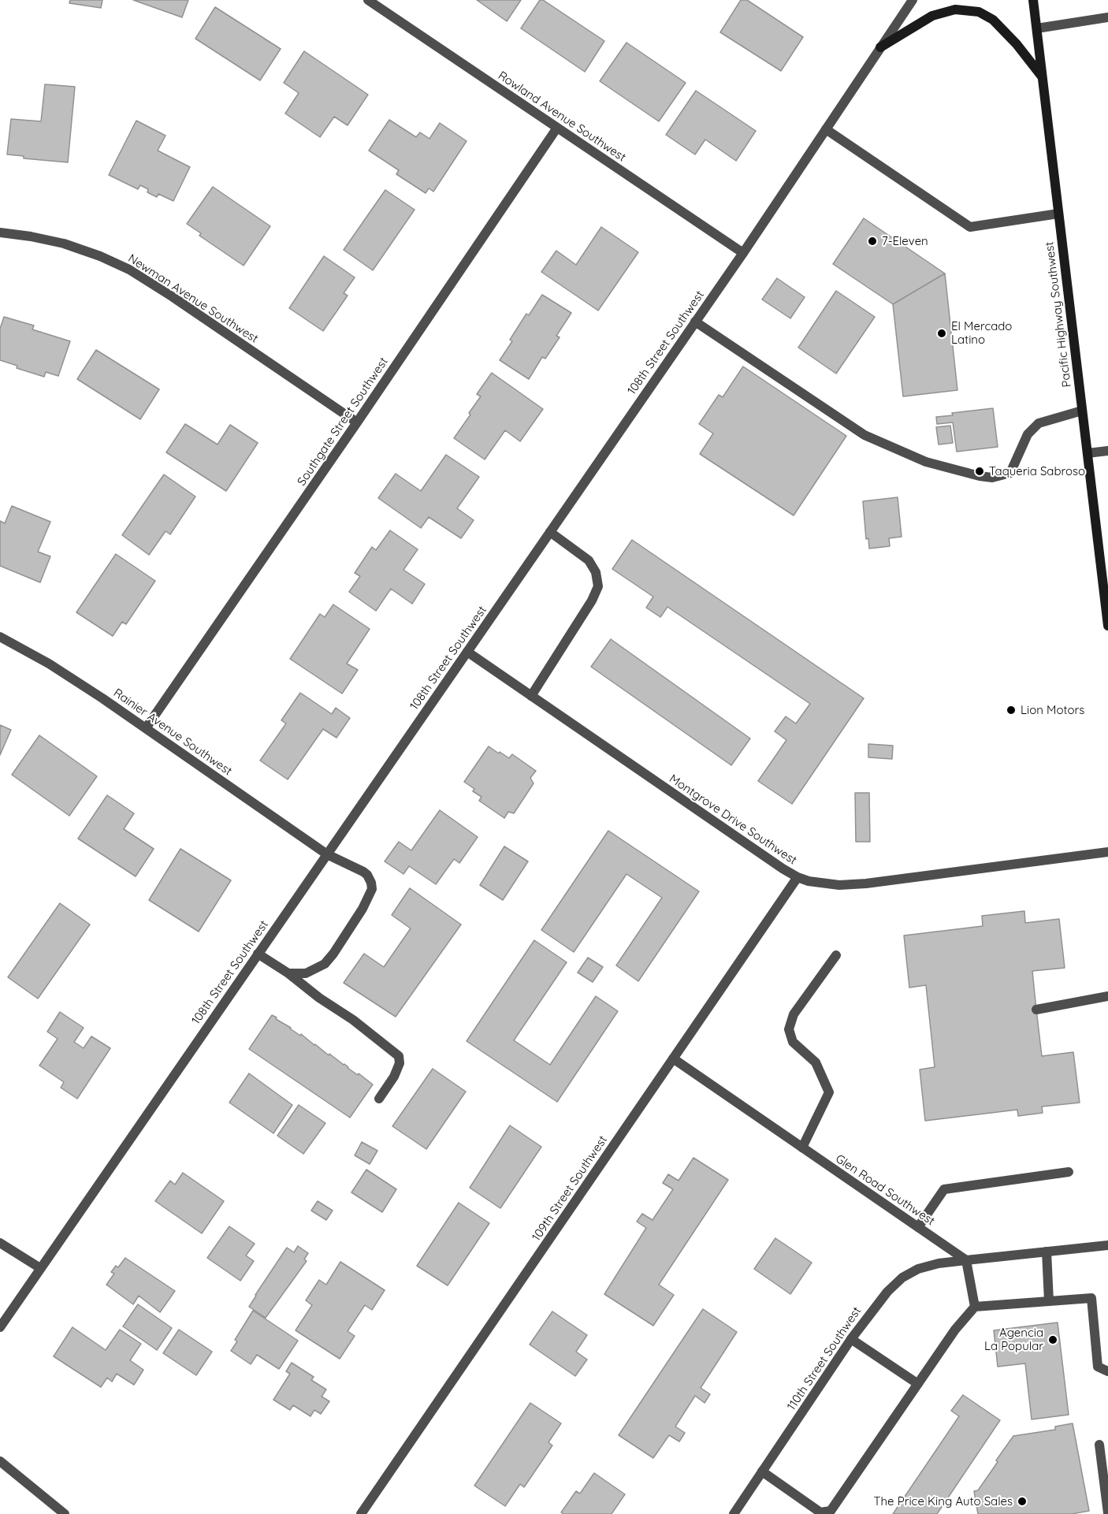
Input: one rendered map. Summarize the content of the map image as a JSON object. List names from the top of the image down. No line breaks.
{"streets":{"main road":["Pacific Highway Southwest"],"street":["Rowland Avenue Southwest","Newman Avenue Southwest","108th Street Southwest","Southgate Street Southwest","Rainier Avenue Southwest","Montgrove Drive Southwest","109th Street Southwest","Glen Road Southwest","110th Street Southwest"]},"crossings":[["Rowland Avenue Southwest","108th Street Southwest"],["Rowland Avenue Southwest","Southgate Street Southwest"],["Newman Avenue Southwest","Southgate Street Southwest"],["108th Street Southwest","Rainier Avenue Southwest"],["108th Street Southwest","Montgrove Drive Southwest"],["Southgate Street Southwest","Rainier Avenue Southwest"],["Montgrove Drive Southwest","109th Street Southwest"],["109th Street Southwest","Glen Road Southwest"],["Glen Road Southwest","110th Street Southwest"]],"places":["7-Eleven","El Mercado Latino","Taqueria Sabroso","Lion Motors","Agencia La Popular","The Price King Auto Sales"]}
